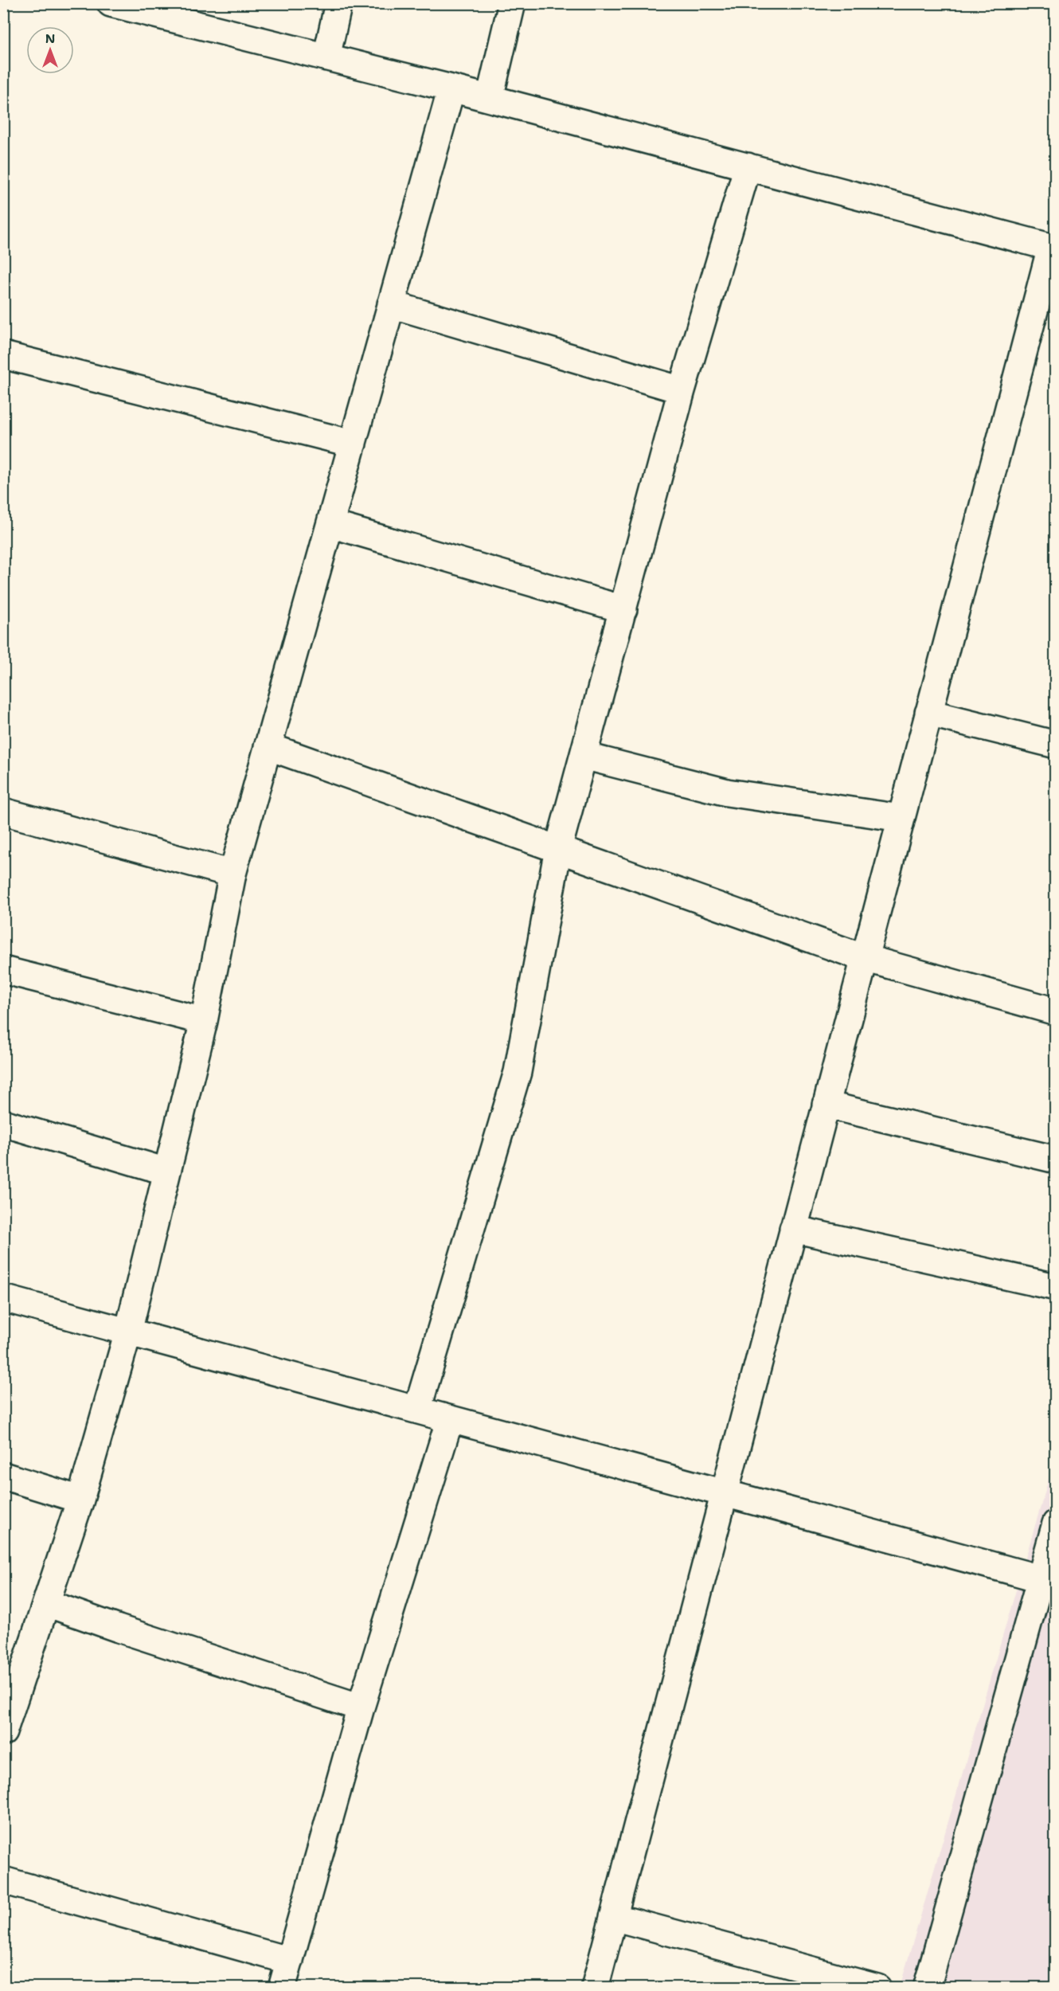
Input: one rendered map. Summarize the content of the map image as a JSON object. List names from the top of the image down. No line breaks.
{"north":"top"}
